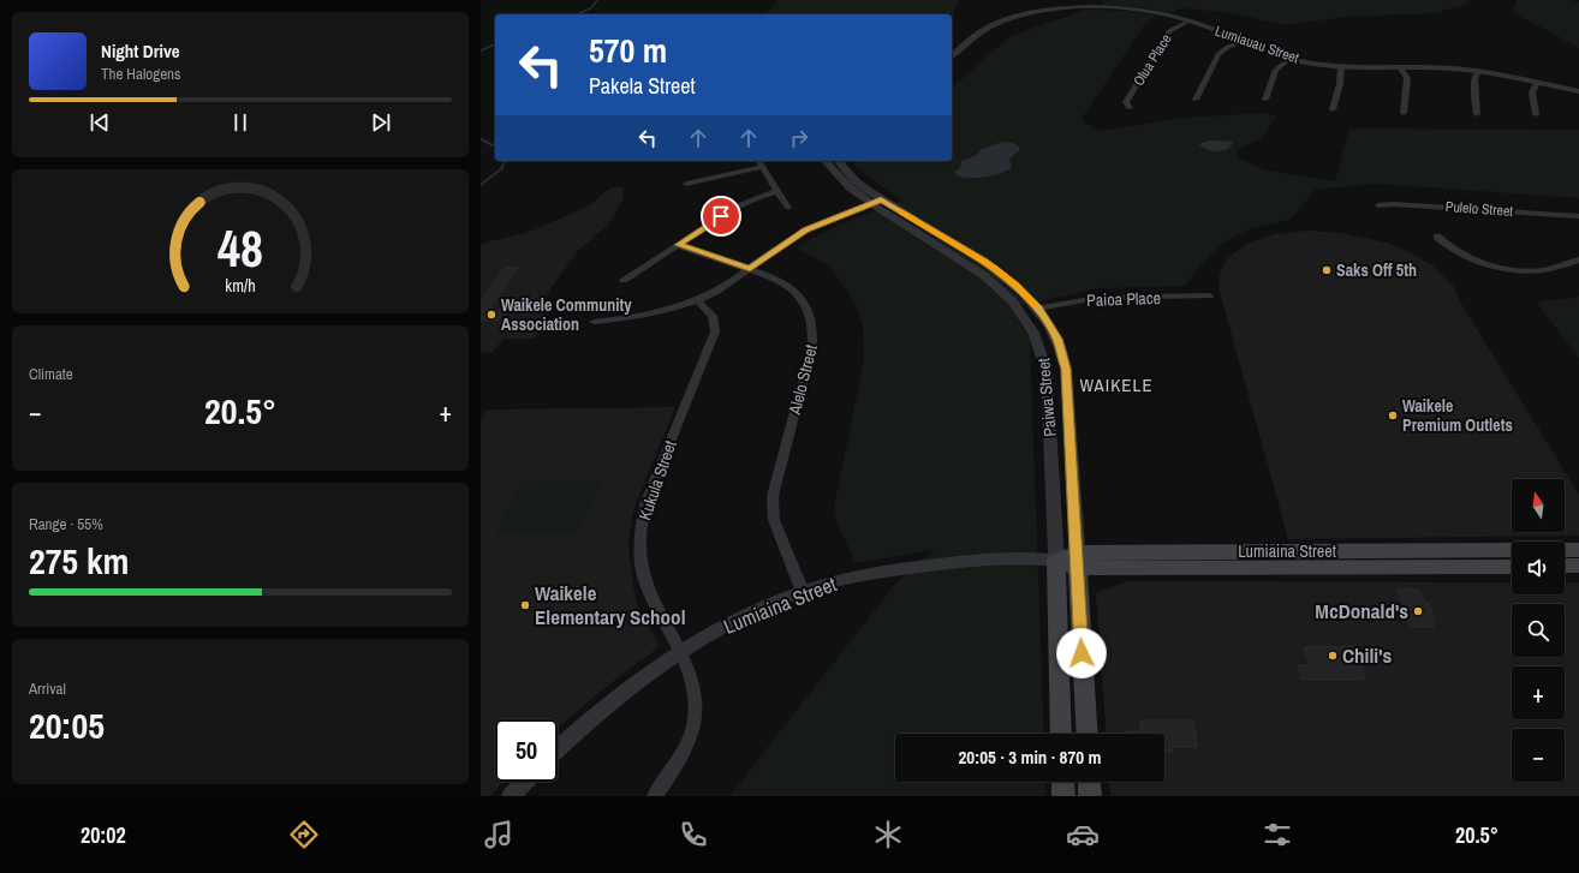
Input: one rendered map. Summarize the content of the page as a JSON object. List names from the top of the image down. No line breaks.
{"streets":{"main road":["Paiwa Street","Lumiaina Street"],"street":["Lumiauau Street","Olua Place","Pulelo Street","Paioa Place","Alelo Street","Kukula Street"]},"crossings":[["Lumiauau Street","Olua Place"],["Paioa Place","Paiwa Street"],["Alelo Street","Lumiaina Street"],["Paiwa Street","Lumiaina Street"],["Kukula Street","Lumiaina Street"]],"districts":["WAIKELE"],"places":["Saks Off 5th","Waikele Community Association","Waikele Premium Outlets","Waikele Elementary School","McDonald's","Chili's"],"north":"top","page":{"turn":["570 m","Pakela Street"],"song":["Night Drive","The Halogens"],"tile":["Climate",["Range · 55%","275 km"],["Arrival","20:05"]],"heat":["−","20.5°","+"],"map_buttons":["+","−"],"limit":"50","trip":"20:05 · 3 min · 870 m","tabs":["20:02","20.5°"],"gauge":["48","km/h"]}}
